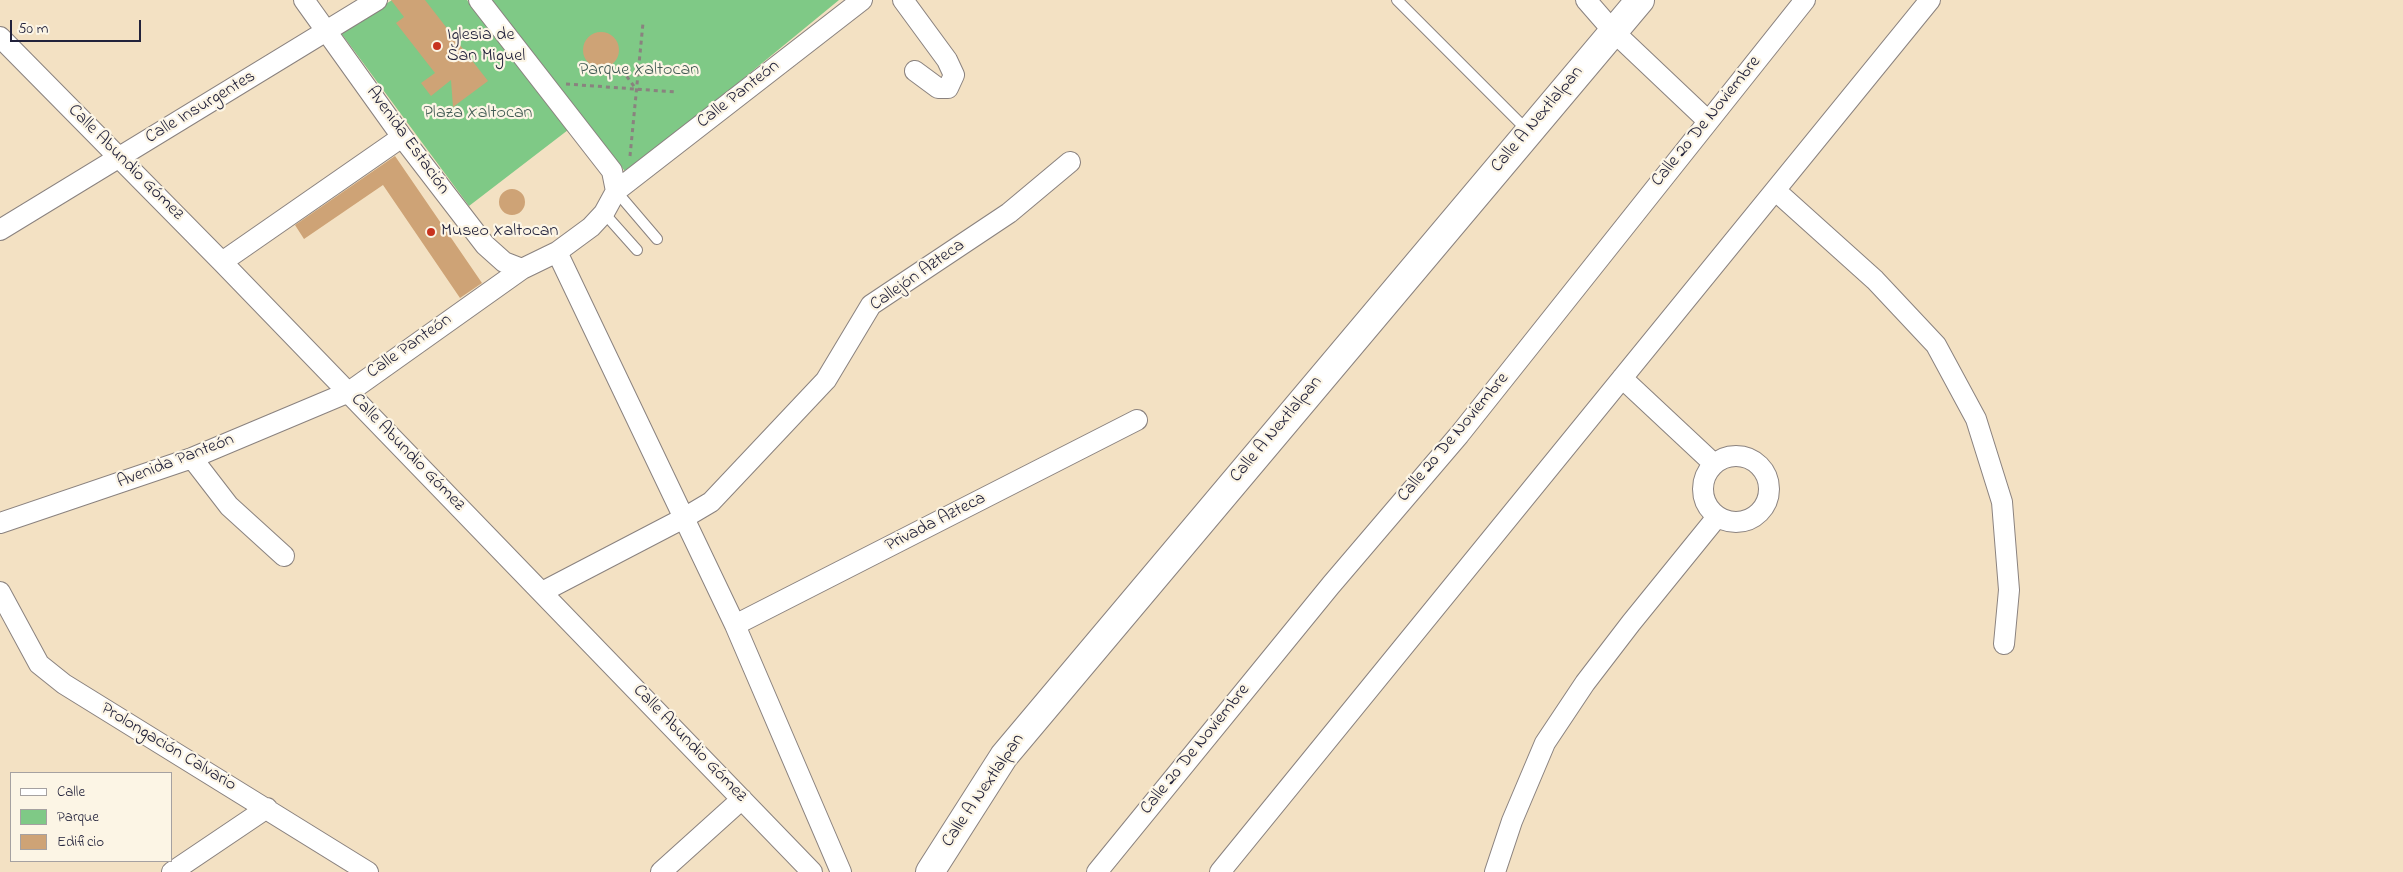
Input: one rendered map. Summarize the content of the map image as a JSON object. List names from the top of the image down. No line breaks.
{"streets":{"main road":["Calle A Nextlalpan"],"street":["Calle Panteón","Calle Insurgentes","Calle 20 De Noviembre","Avenida Estación","Calle Abundio Gómez","Callejón Azteca","Avenida Panteón","Privada Azteca","Prolongación Calvario"]},"crossings":[["Calle Panteón","Avenida Estación"],["Calle Panteón","Calle Abundio Gómez"],["Calle Panteón","Avenida Panteón"],["Calle Insurgentes","Avenida Estación"],["Calle Insurgentes","Calle Abundio Gómez"],["Calle Abundio Gómez","Callejón Azteca"],["Calle Abundio Gómez","Avenida Panteón"]],"parks":["Parque Xaltocan","Plaza Xaltocan"],"places":["Iglesia de San Miguel","Museo Xaltocan"],"legend":["Calle","Parque","Edificio"],"scale_bar":"50 m"}
